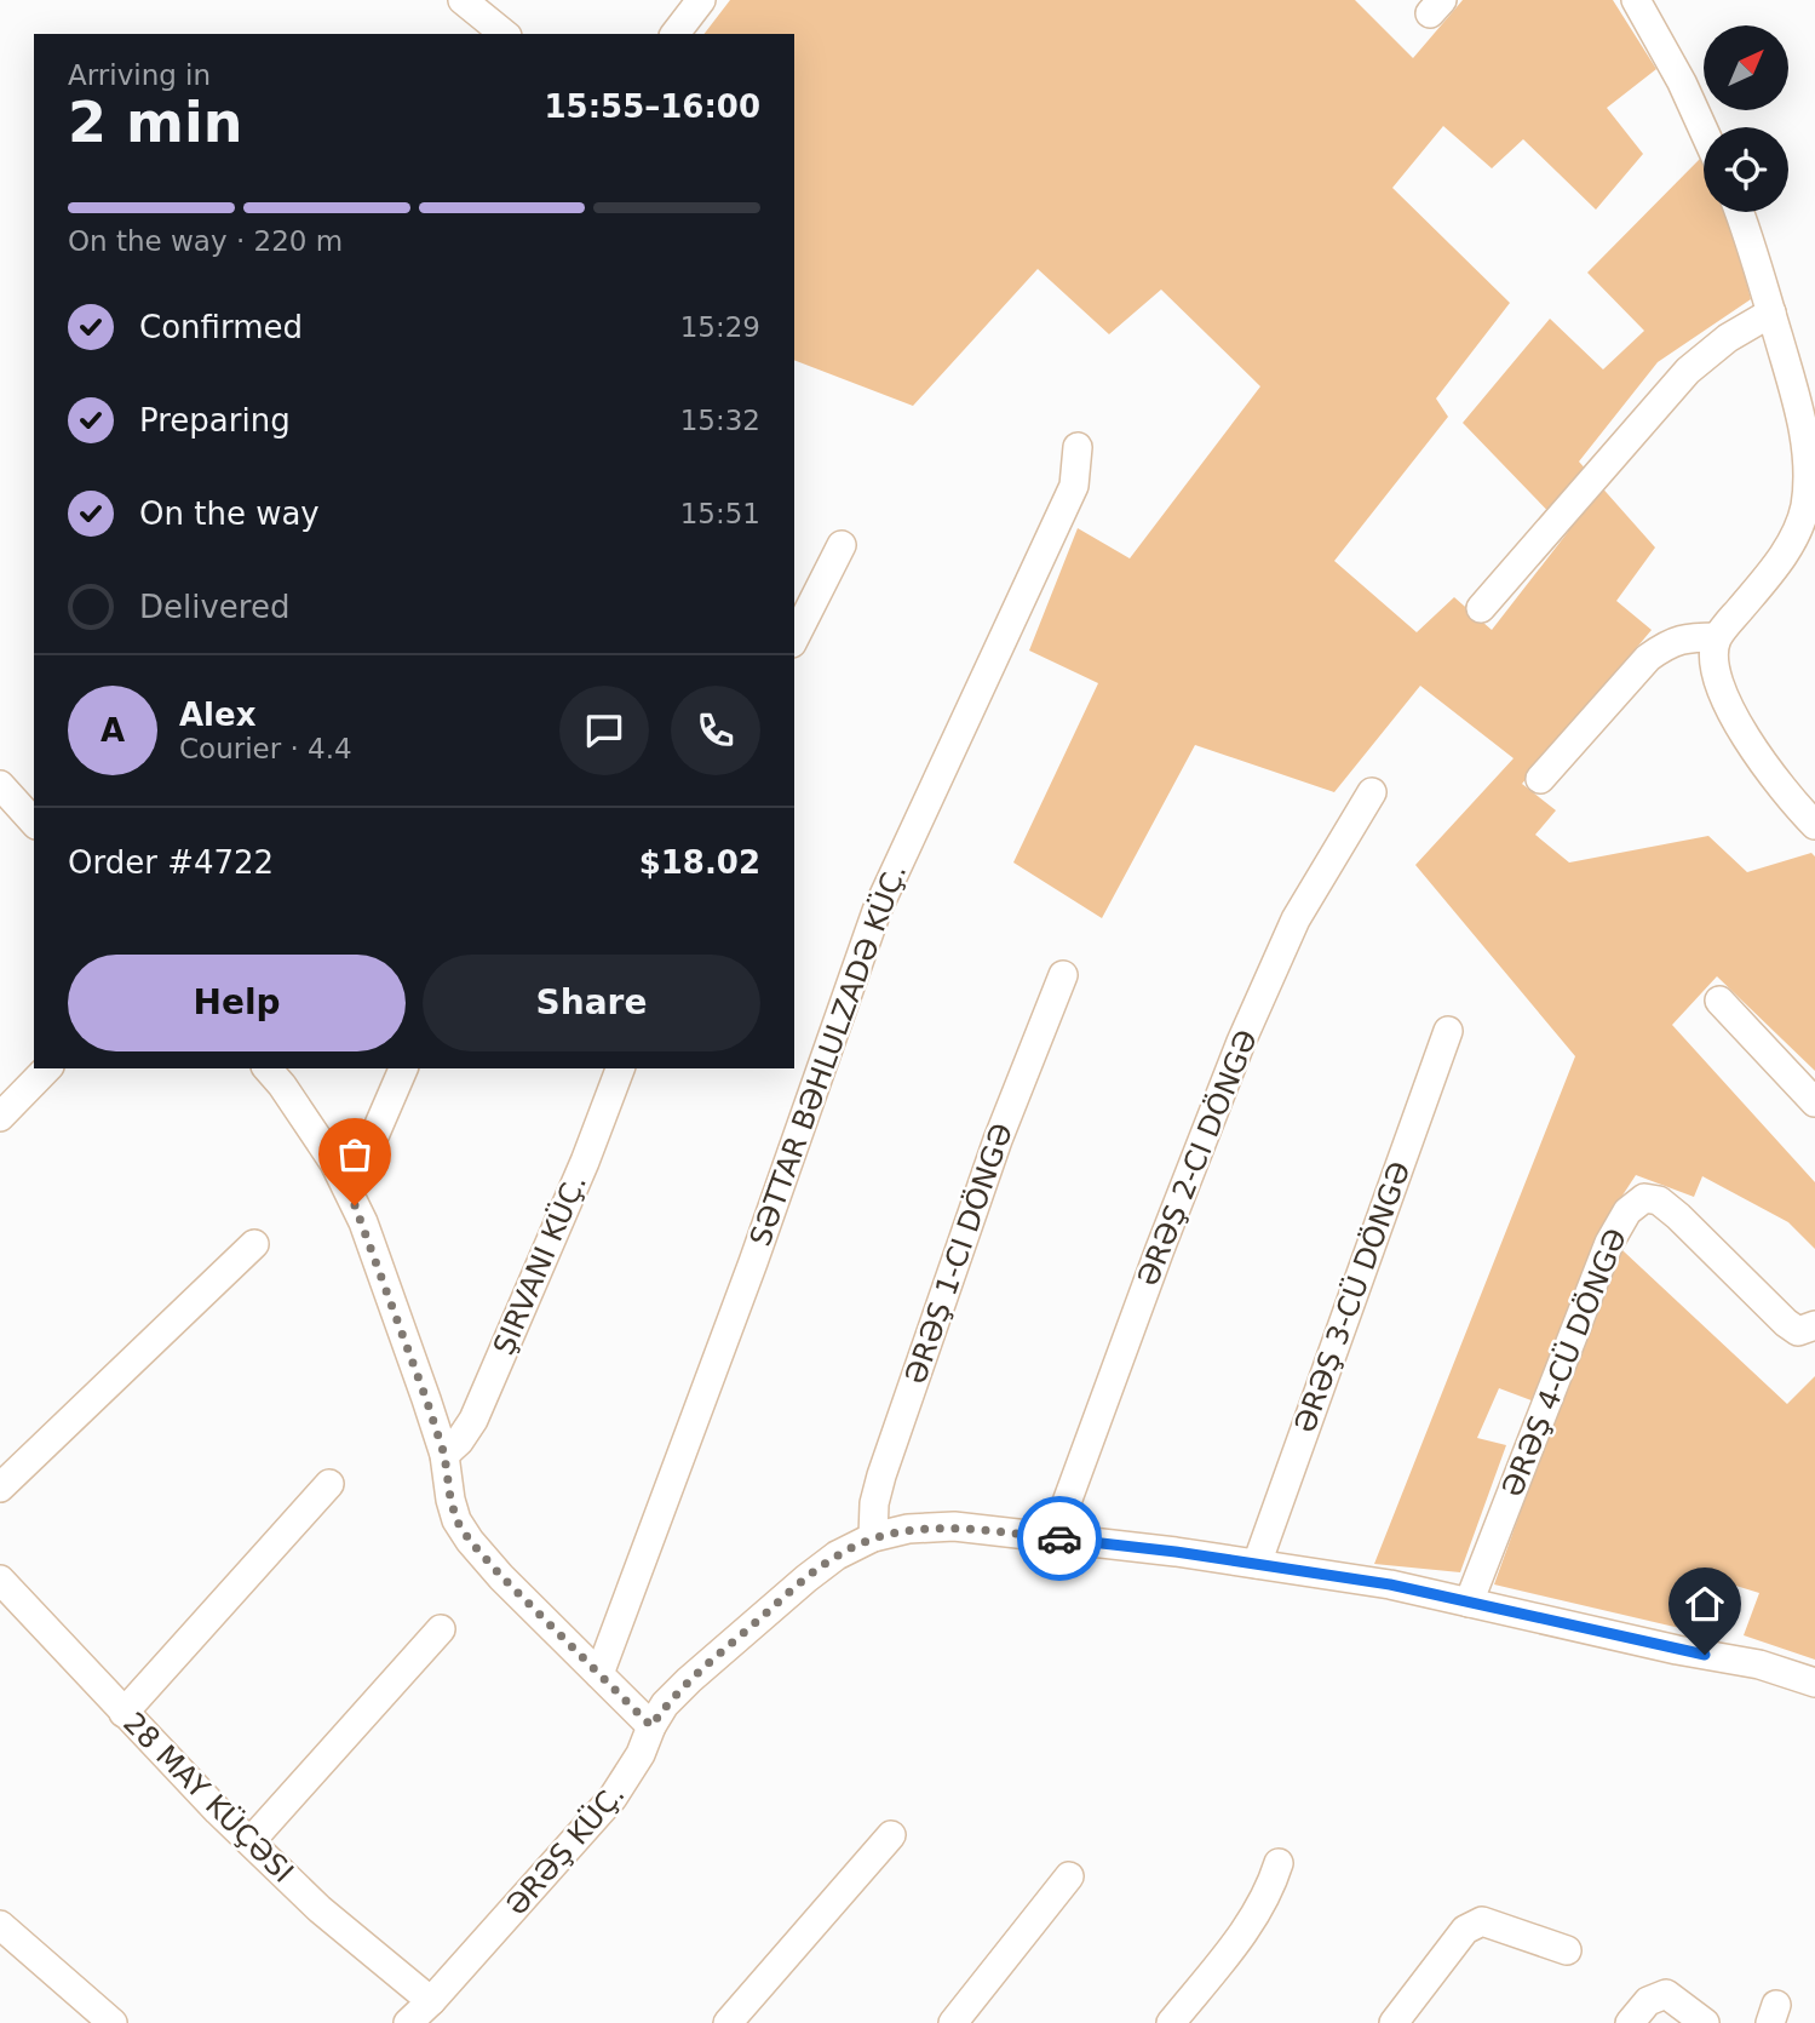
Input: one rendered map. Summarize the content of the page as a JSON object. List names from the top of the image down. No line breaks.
{"streets":{"street":["SƏTTAR BƏHLULZADƏ KÜÇ.","ƏRƏŞ 2-CI DÖNGƏ","ƏRƏŞ 1-CI DÖNGƏ","ŞIRVANI KÜÇ.","ƏRƏŞ 3-CÜ DÖNGƏ","ƏRƏŞ 4-CÜ DÖNGƏ","28 MAY KÜÇƏSI","ƏRƏŞ KÜÇ."]},"crossings":[["ƏRƏŞ 2-CI DÖNGƏ","ƏRƏŞ KÜÇ."],["ƏRƏŞ 1-CI DÖNGƏ","ƏRƏŞ KÜÇ."],["ƏRƏŞ 3-CÜ DÖNGƏ","ƏRƏŞ KÜÇ."],["ƏRƏŞ 4-CÜ DÖNGƏ","ƏRƏŞ KÜÇ."],["28 MAY KÜÇƏSI","ƏRƏŞ KÜÇ."]],"north":"top right","page":{"heading":["2 min","Arriving in","15:55–16:00"],"panel":["Alex","Courier · 4.4","Order #4722","$18.02"],"bar":"On the way · 220 m","list":[["Confirmed","15:29"],["Preparing","15:32"],["On the way","15:51"],"Delivered"],"round":"A","buttons":["Help","Share"]}}
